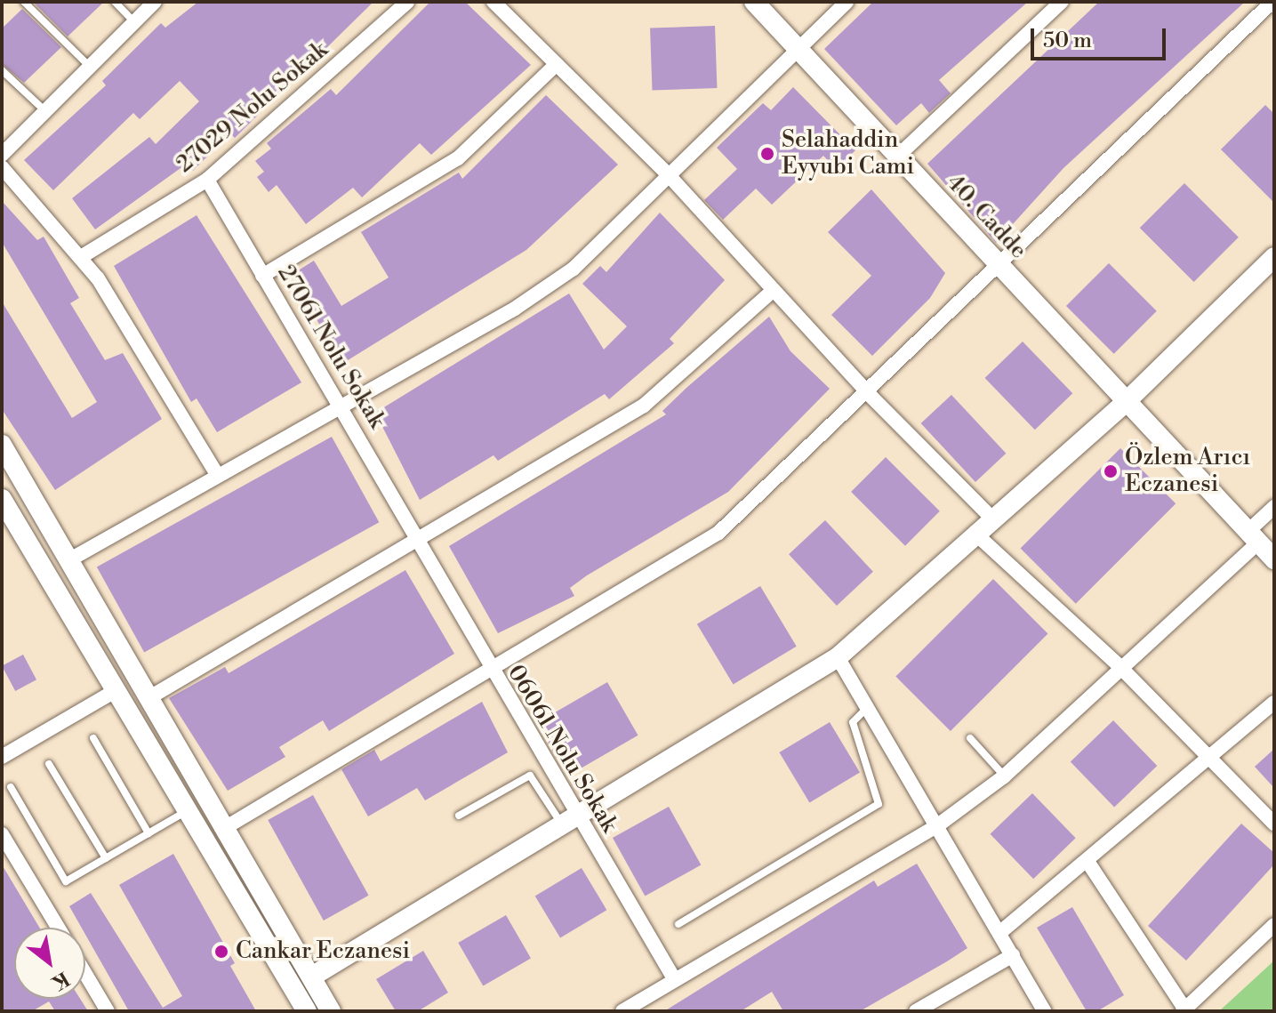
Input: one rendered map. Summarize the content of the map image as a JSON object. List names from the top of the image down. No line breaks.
{"streets":{"street":["27029 Nolu Sokak","40. Cadde","27061 Nolu Sokak","06061 Nolu Sokak"]},"crossings":[["27029 Nolu Sokak","27061 Nolu Sokak"],["27061 Nolu Sokak","06061 Nolu Sokak"]],"places":["Selahaddin Eyyubi Cami","Özlem Arıcı Eczanesi","Cankar Eczanesi"],"scale_bar":"50 m","north":"bottom right"}
